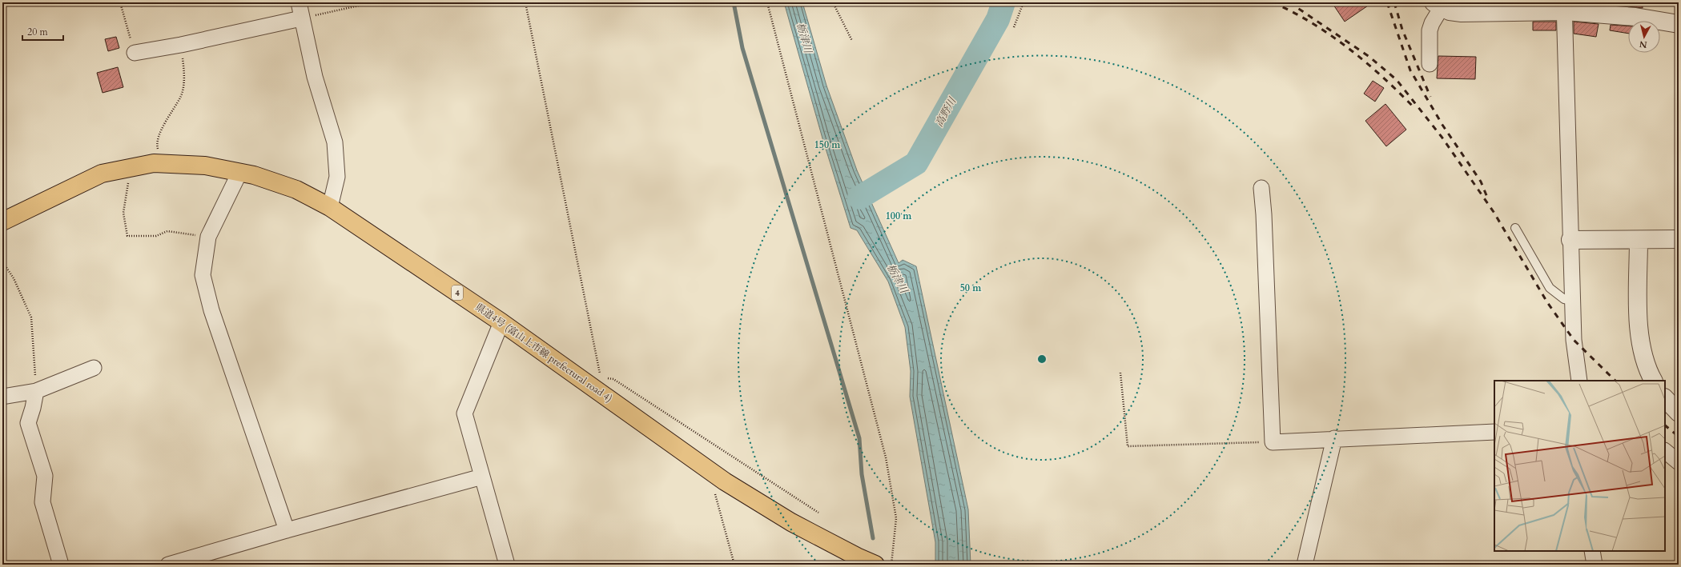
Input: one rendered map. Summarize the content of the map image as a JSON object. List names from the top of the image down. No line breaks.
{"streets":{"main road":["4","県道4号 (富山上市線 prefectural road 4)"]},"water":["栃津川","高野川"],"scale_bar":"20 m","north":"bottom","rings":["150 m","100 m","50 m"]}
